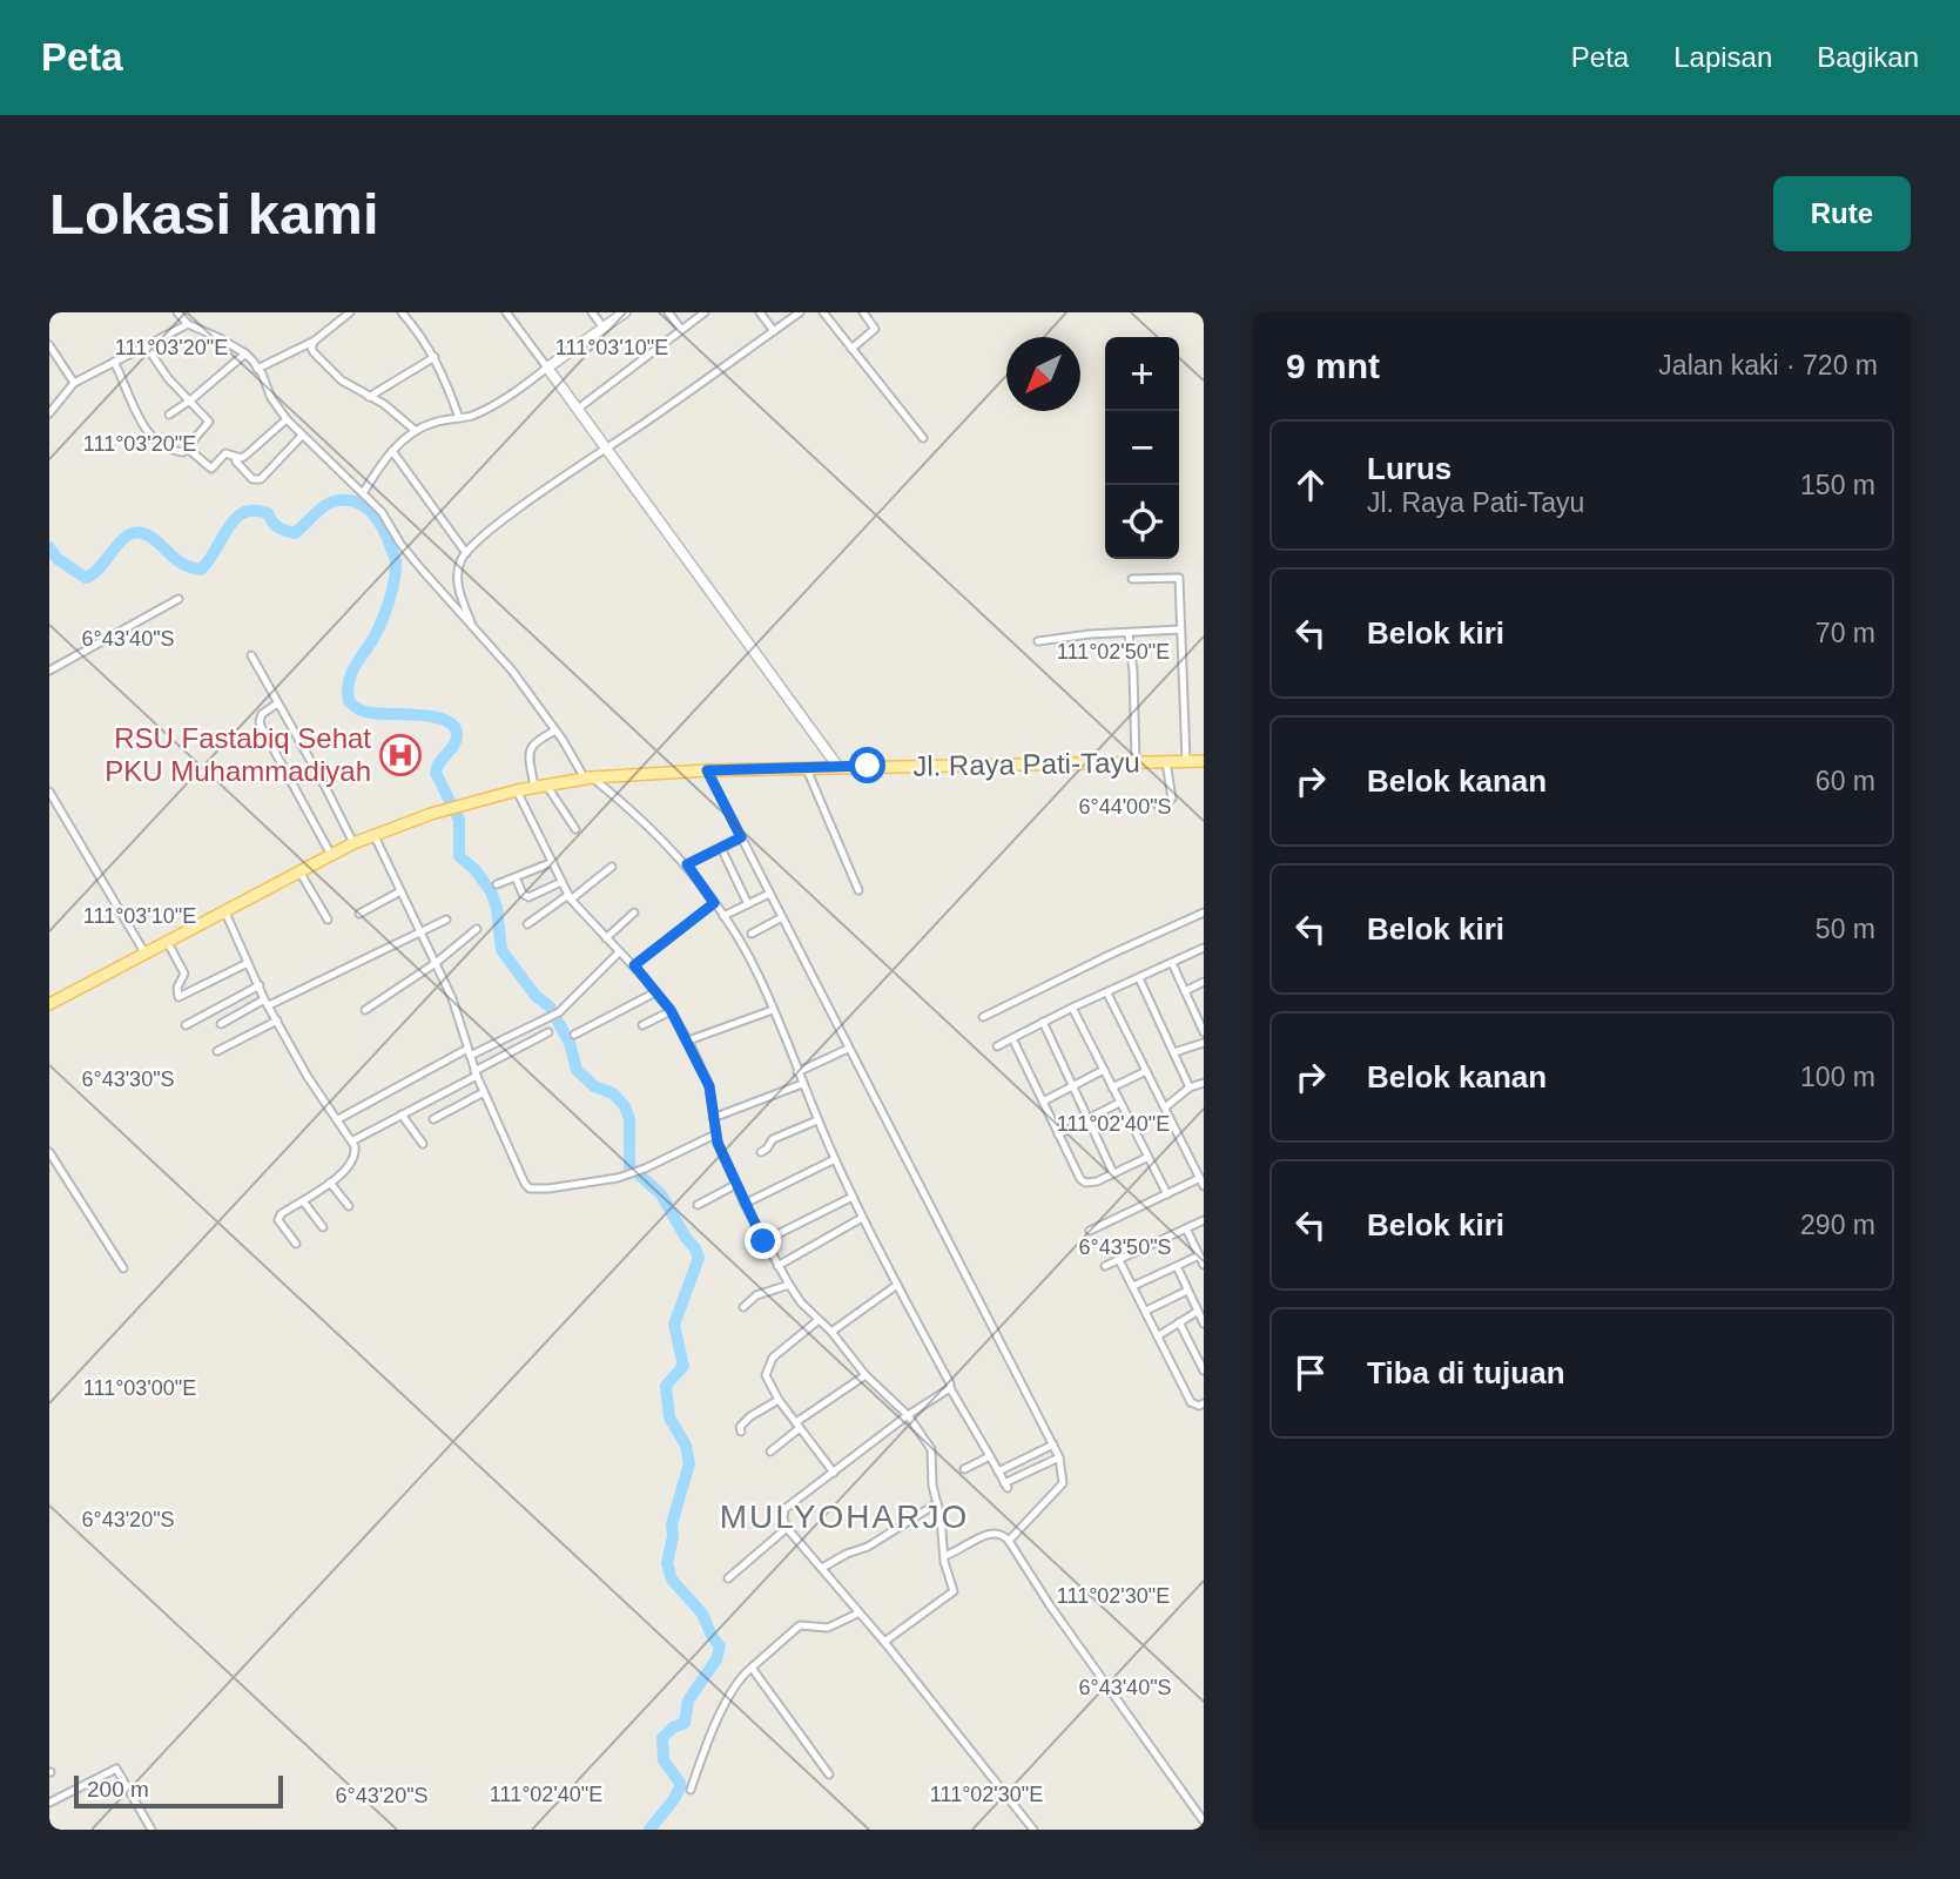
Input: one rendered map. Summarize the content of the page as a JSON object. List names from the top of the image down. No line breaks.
{"streets":{"main road":["Jl. Raya Pati-Tayu"]},"districts":["MULYOHARJO"],"places":{"hospital":["RSU Fastabiq Sehat PKU Muhammadiyah"]},"scale_bar":"200 m","north":"bottom left","page":{"header":"Peta","nav":["Peta","Lapisan","Bagikan"],"buttons":"Rute","title":"Lokasi kami","heading":["9 mnt","Jalan kaki · 720 m"],"map_buttons":["+","−"],"list":[["Lurus","Jl. Raya Pati-Tayu","150 m"],["Belok kiri","70 m"],["Belok kanan","60 m"],["Belok kiri","50 m"],["Belok kanan","100 m"],["Belok kiri","290 m"],"Tiba di tujuan"],"scale":"200 m"},"coordinates":["111°03'10\"E","111°03'20\"E","6°43'40\"S","111°02'50\"E","6°44'00\"S","6°43'30\"S","111°02'40\"E","6°43'50\"S","111°03'00\"E","6°43'20\"S","111°02'30\"E"]}
